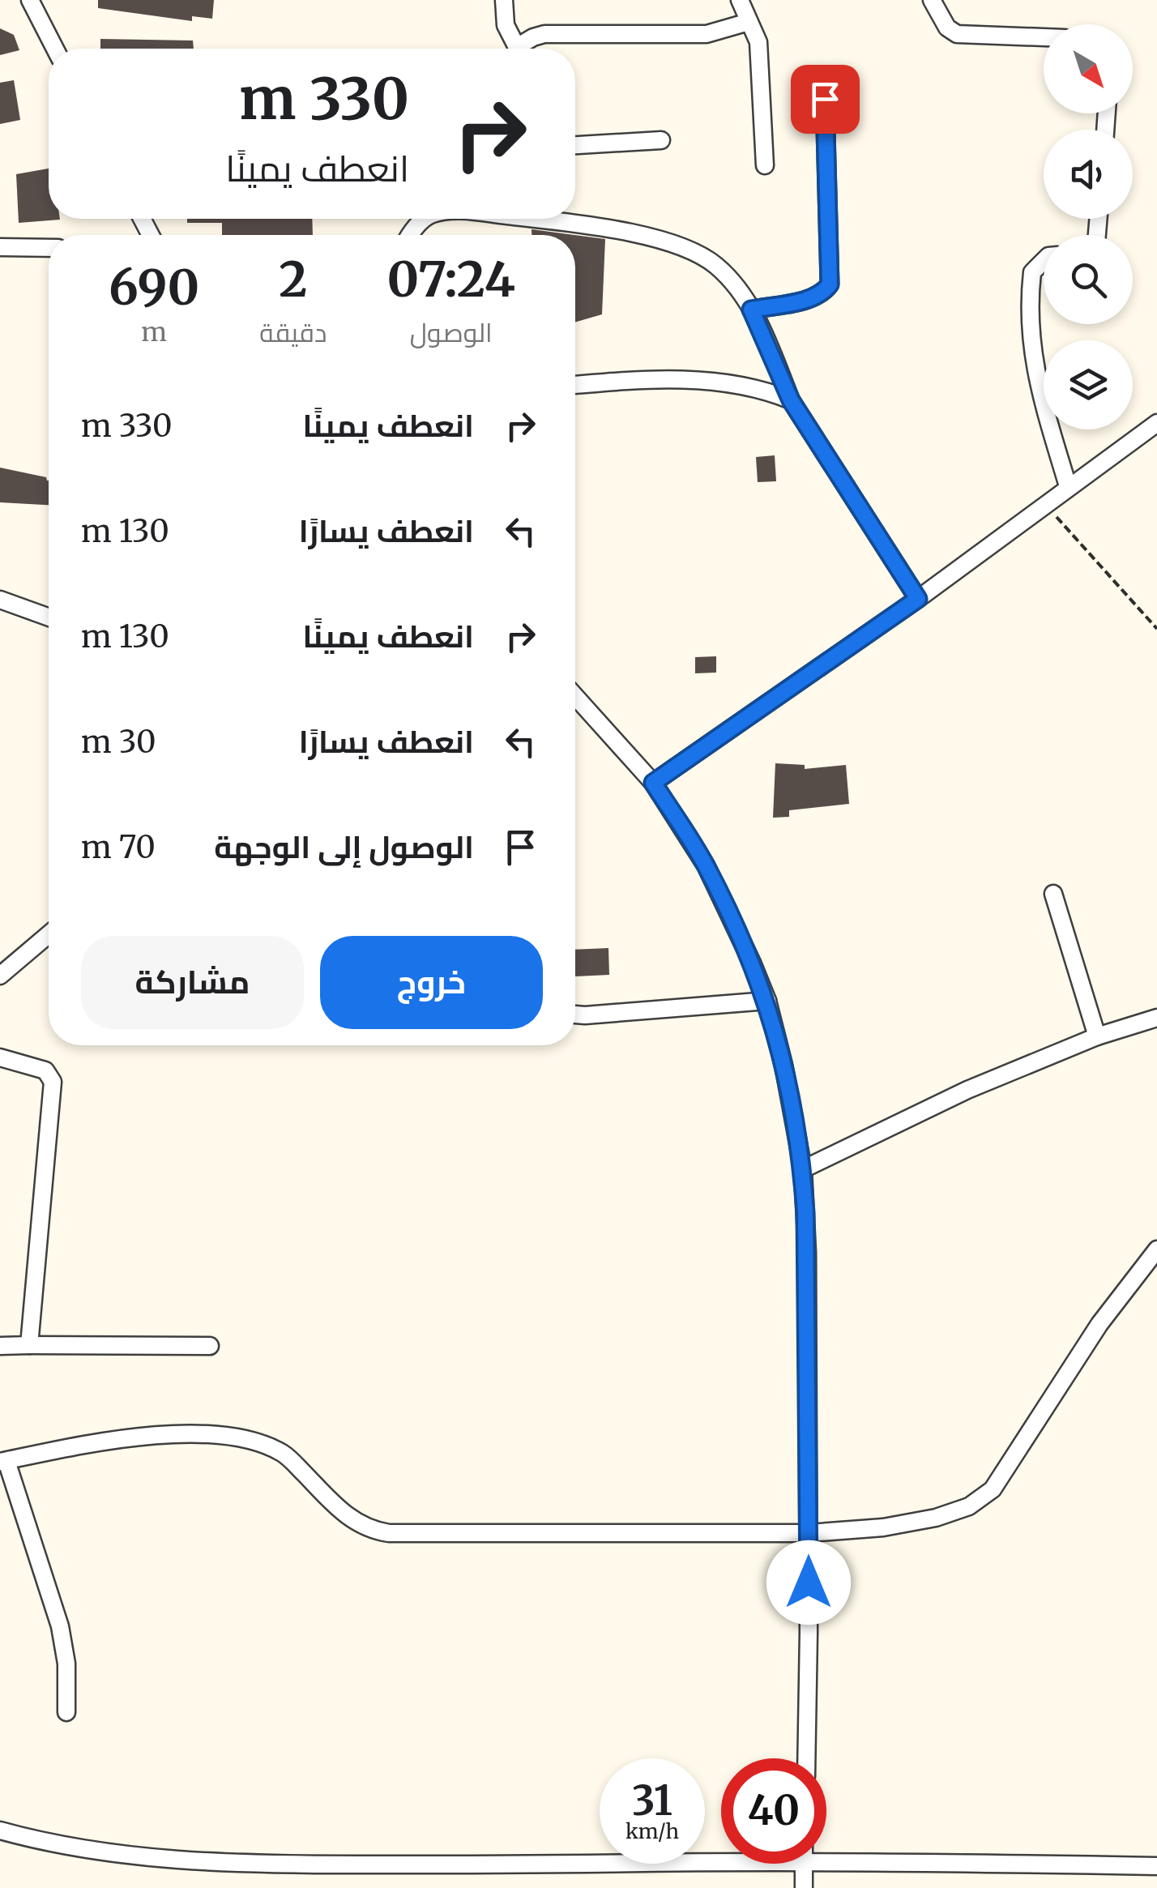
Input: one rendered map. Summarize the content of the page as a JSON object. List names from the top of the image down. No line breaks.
{"north":"bottom right","page":{"turn":["330 m","انعطف يمينًا"],"eta":["07:24","الوصول","2","دقيقة","690","m"],"list":[{"name":"انعطف يمينًا","value":"330 m"},{"name":"انعطف يسارًا","value":"130 m"},{"name":"انعطف يمينًا","value":"130 m"},{"name":"انعطف يسارًا","value":"30 m"},{"name":"الوصول إلى الوجهة","value":"70 m"}],"buttons":["خروج","مشاركة"],"speed":"31 km/h","limit":"40"}}
